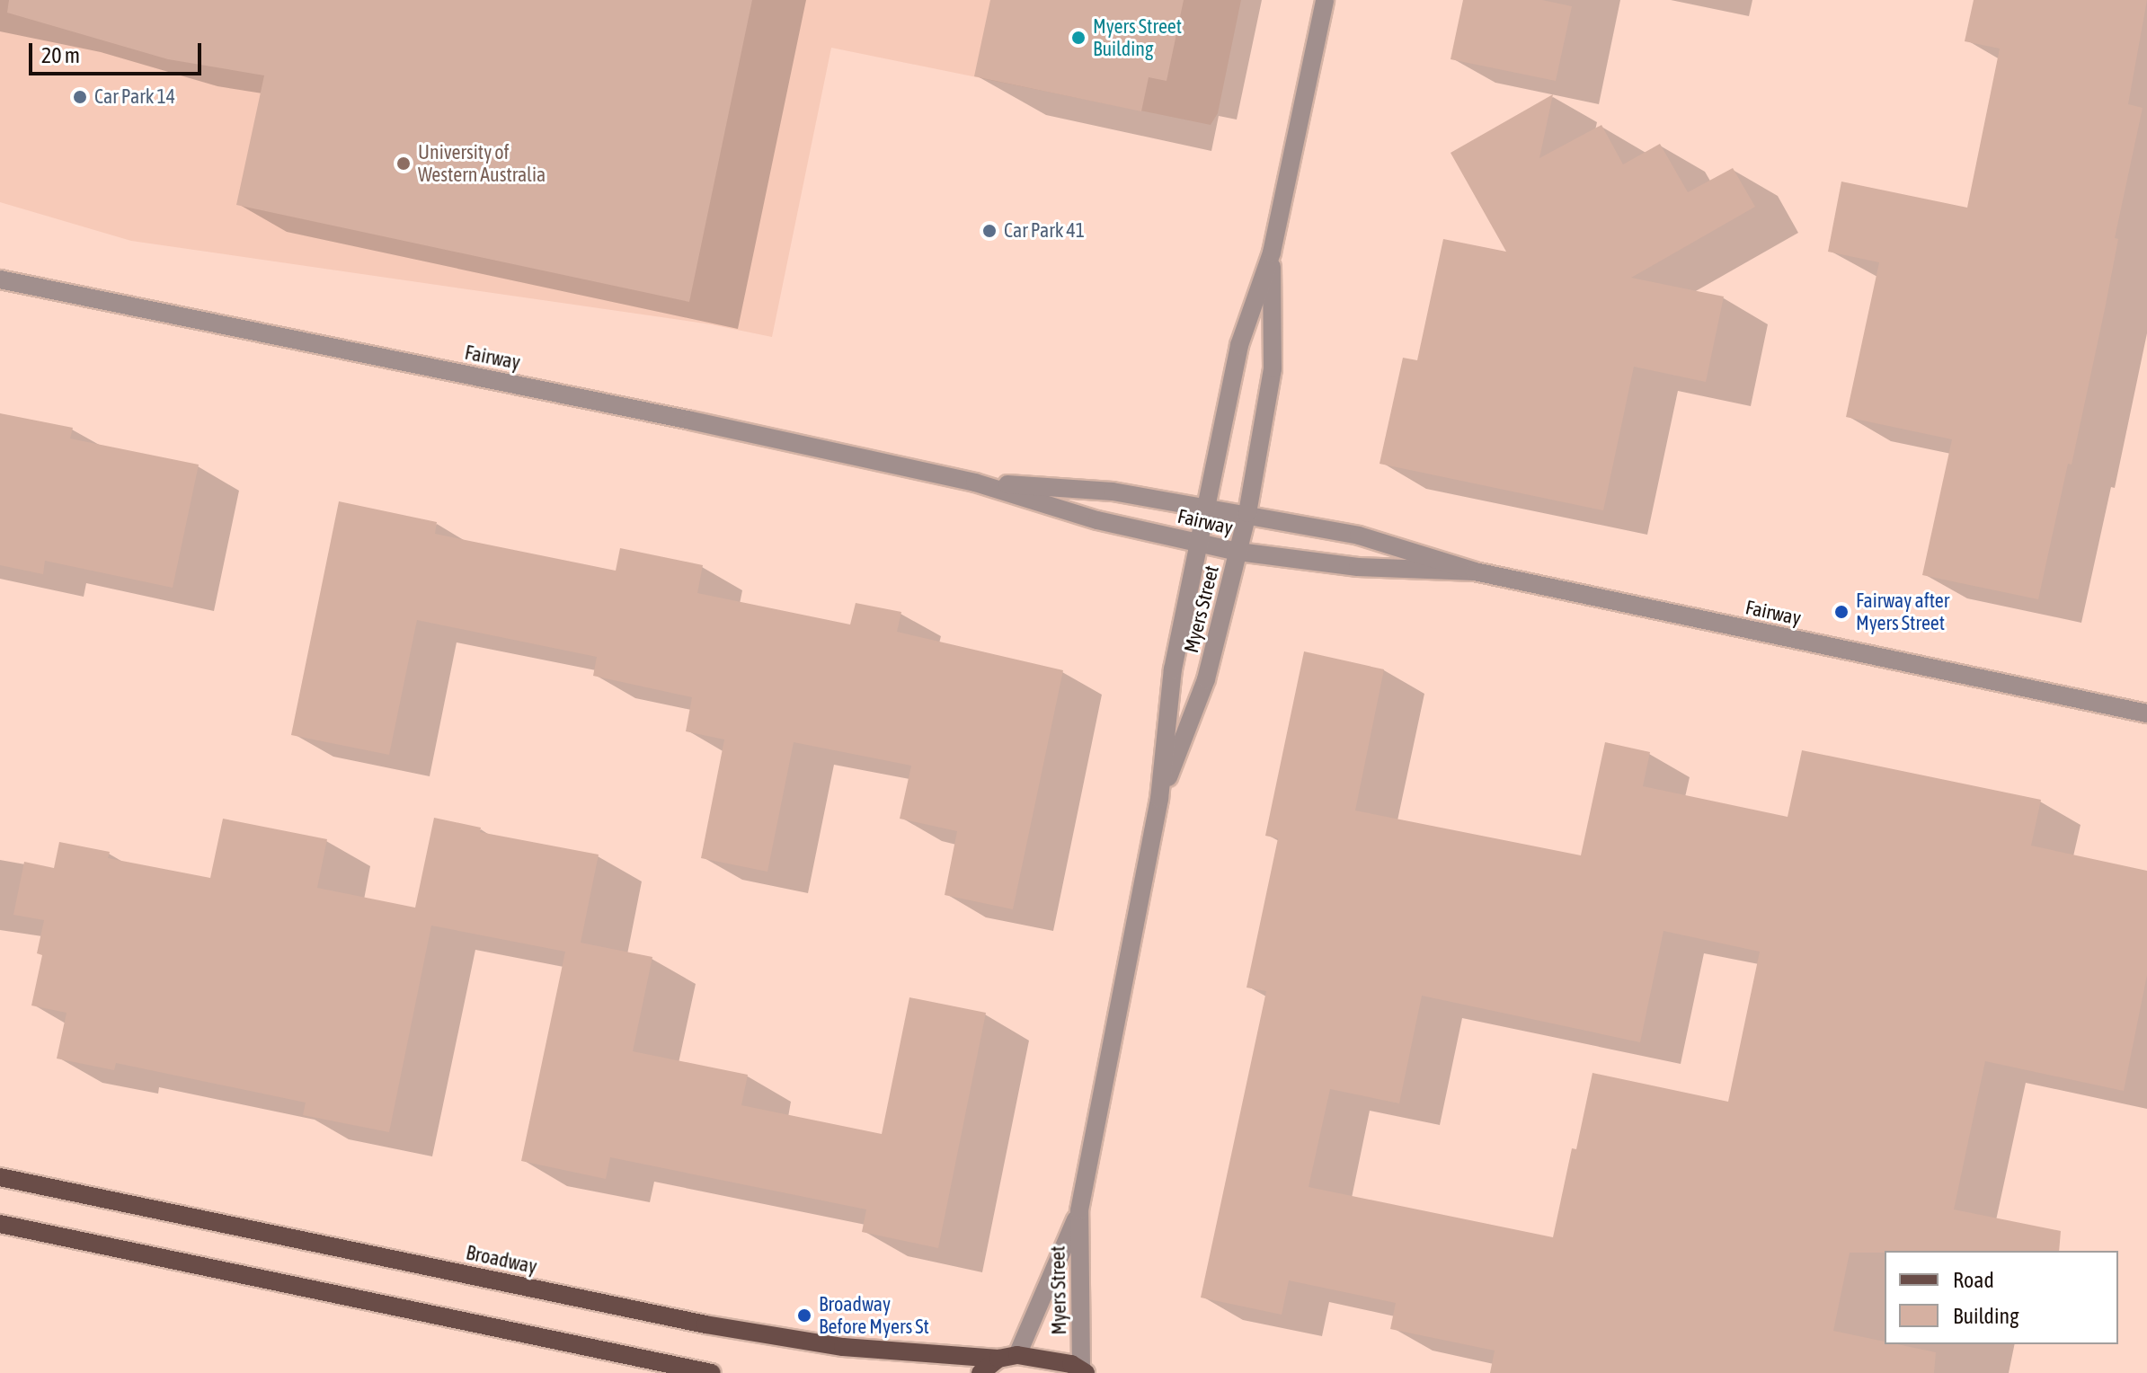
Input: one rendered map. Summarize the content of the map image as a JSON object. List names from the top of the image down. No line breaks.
{"streets":{"main road":["Broadway"],"street":["Fairway","Myers Street"]},"crossings":[["Fairway","Myers Street"]],"places":["Myers Street Building","Car Park 14","University of Western Australia","Car Park 41","Fairway after Myers Street","Broadway Before Myers St"],"legend":["Road","Building"],"scale_bar":"20 m"}
